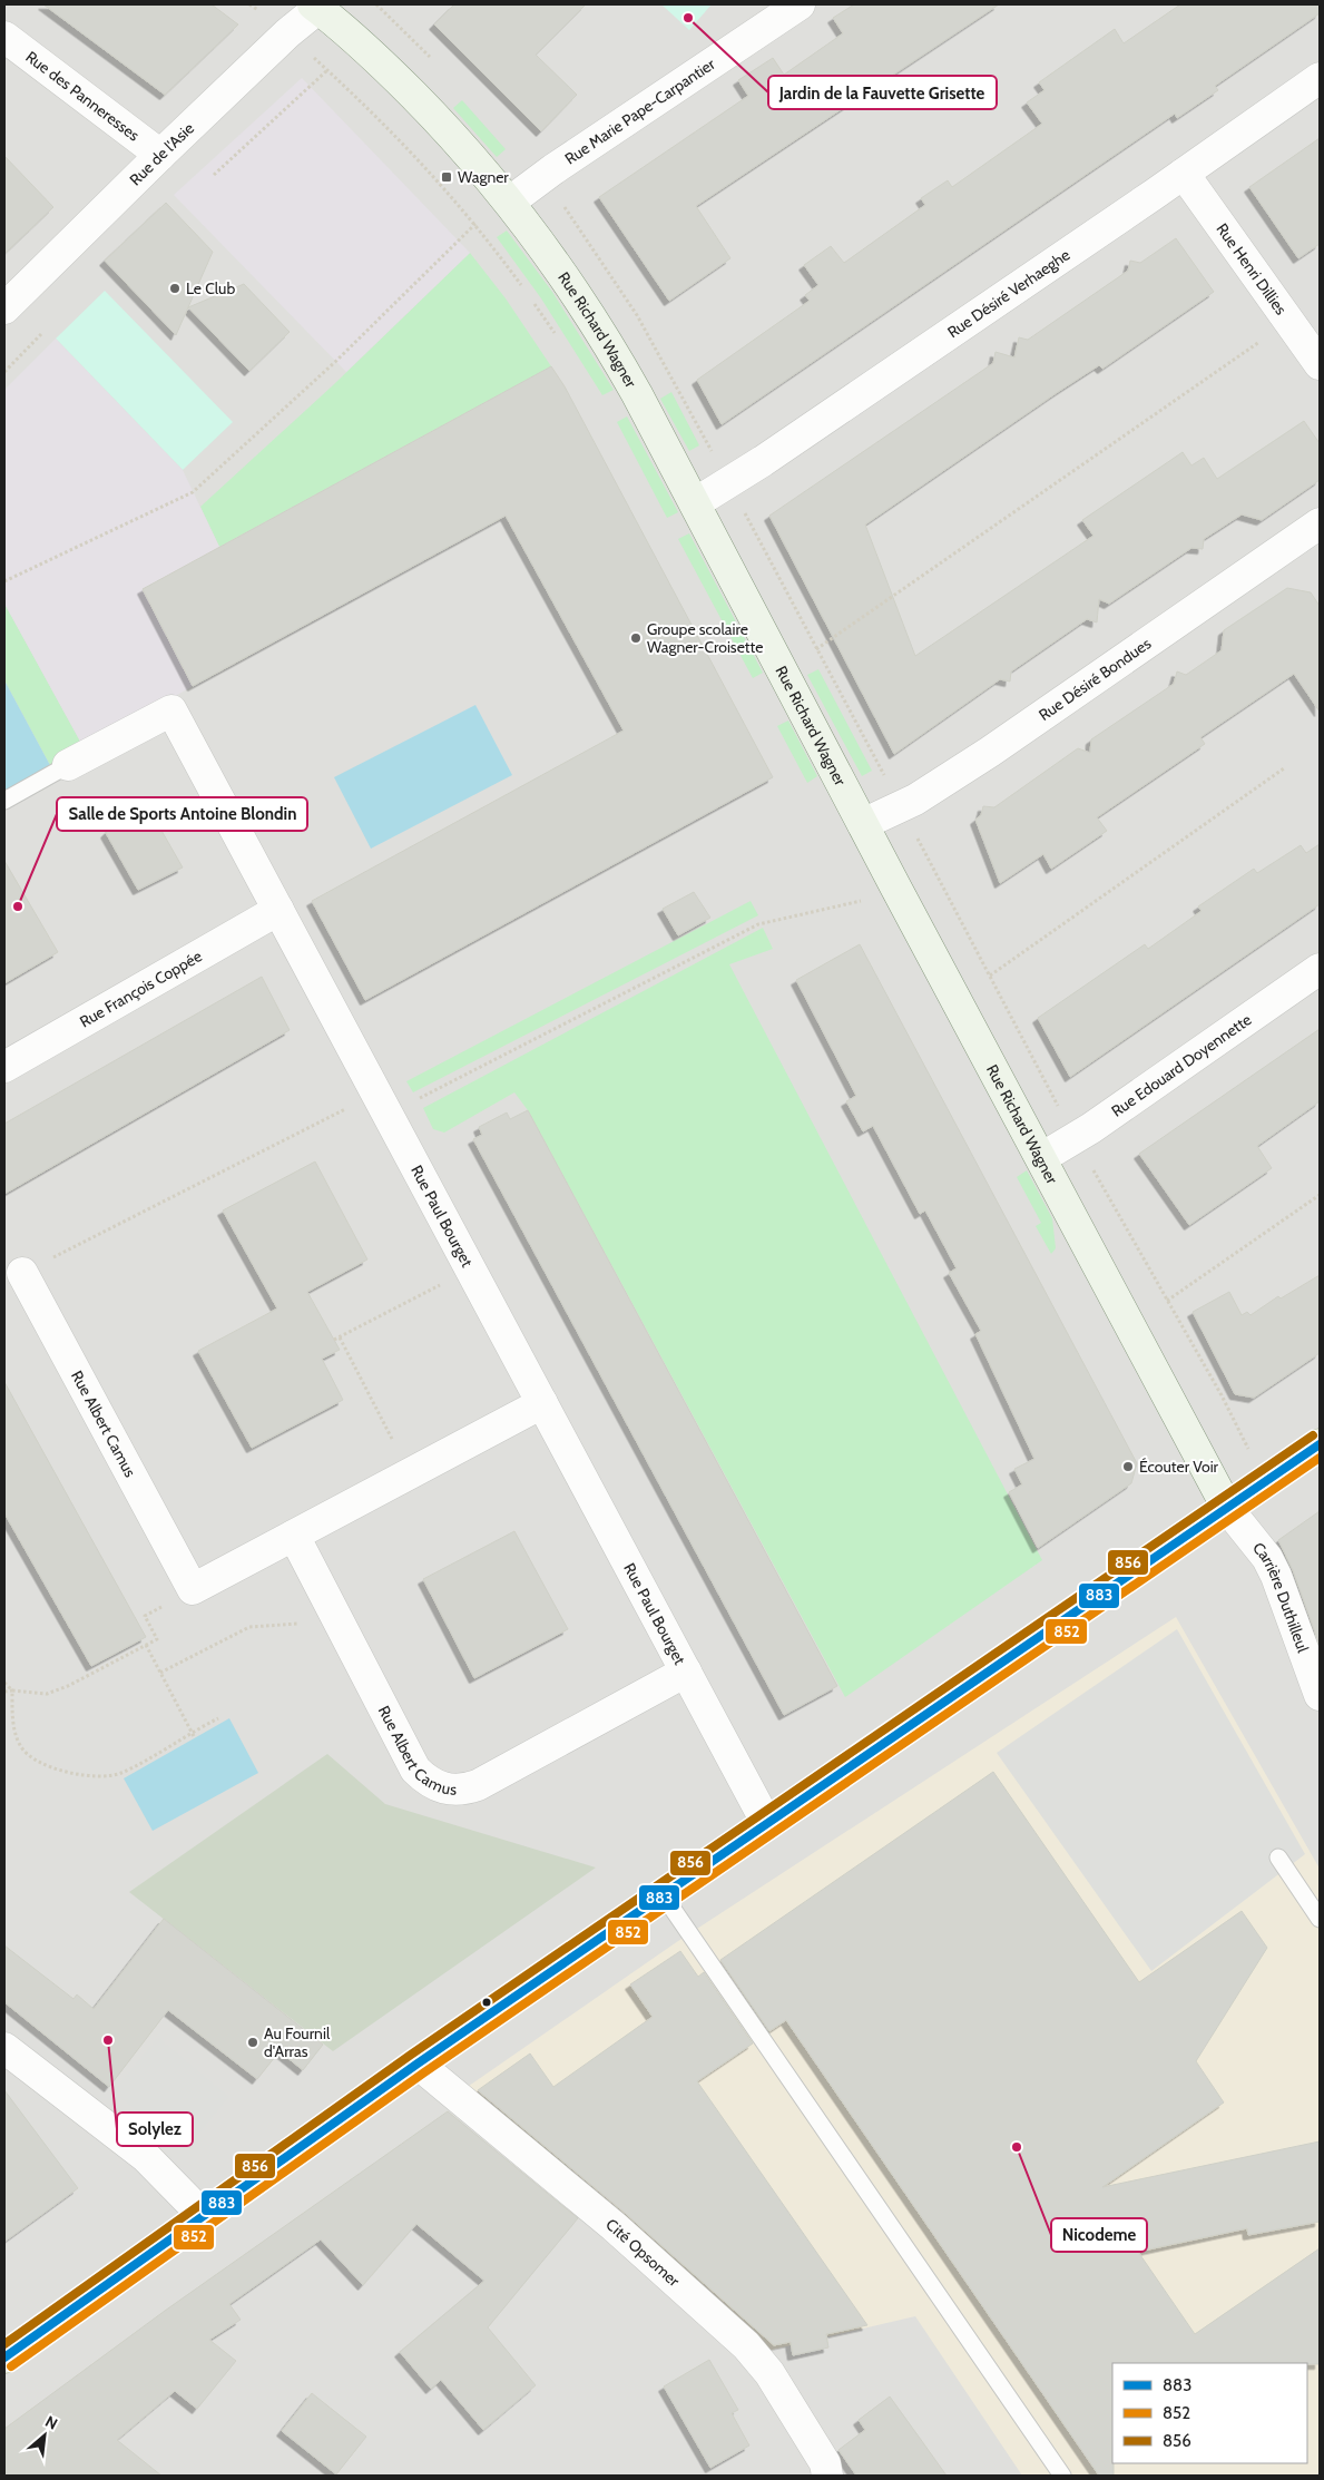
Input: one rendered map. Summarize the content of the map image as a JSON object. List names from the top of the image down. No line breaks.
{"streets":{"street":["Rue des Panneresses","Rue Marie Pape-Carpantier","Rue de l'Asie","Rue Henri Dillies","Rue Désiré Verhaeghe","Rue Richard Wagner","Rue Désiré Bondues","Rue François Coppée","Rue Edouard Doyennette","Rue Paul Bourget","Rue Albert Camus","Carrière Duthilleul","Cité Opsomer"]},"crossings":[["Rue des Panneresses","Rue de l'Asie"],["Rue Marie Pape-Carpantier","Rue Richard Wagner"],["Rue de l'Asie","Rue Richard Wagner"],["Rue Henri Dillies","Rue Désiré Verhaeghe"],["Rue Désiré Verhaeghe","Rue Richard Wagner"],["Rue Richard Wagner","Rue Désiré Bondues"],["Rue Richard Wagner","Rue Edouard Doyennette"],["Rue Richard Wagner","Carrière Duthilleul"],["Rue François Coppée","Rue Paul Bourget"],["Rue Paul Bourget","Rue Albert Camus"]],"places":{"other":["Jardin de la Fauvette Grisette","Le Club","Groupe scolaire Wagner-Croisette","Salle de Sports Antoine Blondin","Écouter Voir","Solylez","Au Fournil d'Arras","Nicodeme"],"transit":["Wagner"]},"lines":["transit line 856","transit line 883","transit line 852"],"legend":["883","852","856"],"north":"top right"}
